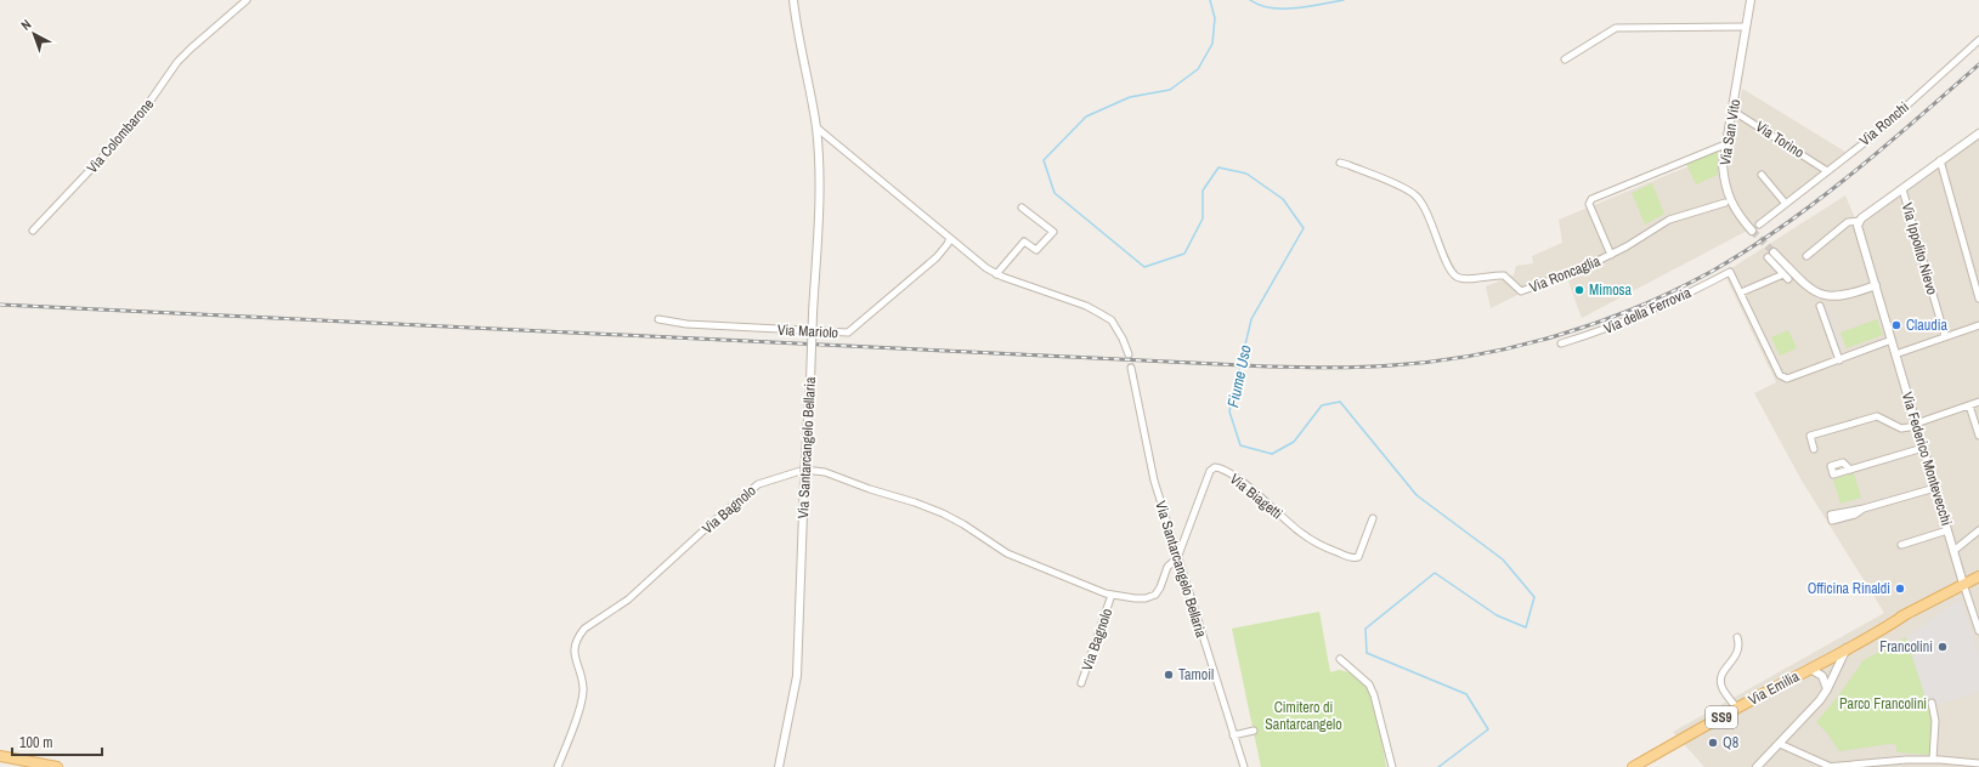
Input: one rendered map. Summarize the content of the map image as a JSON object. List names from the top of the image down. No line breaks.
{"streets":{"main road":["Via Emilia","SS9"],"street":["Via Ronchi","Via San Vito","Via Colombarone","Via Torino","Via Ippolito Nievo","Via Roncaglia","Via della Ferrovia","Via Mariolo","Via Santarcangelo Bellaria","Via Federico Montevecchi","Via Biagetti","Via Bagnolo"]},"crossings":[["Via Ronchi","Via Torino"],["Via San Vito","Via Torino"],["Via Santarcangelo Bellaria","Via Biagetti"],["Via Santarcangelo Bellaria","Via Bagnolo"],["Via Biagetti","Via Bagnolo"]],"water":["Fiume Uso"],"parks":["Parco Francolini","Cimitero di Santarcangelo"],"places":["Mimosa","Claudia","Officina Rinaldi","Francolini","Tamoil","Q8"],"scale_bar":"100 m","north":"top left"}
